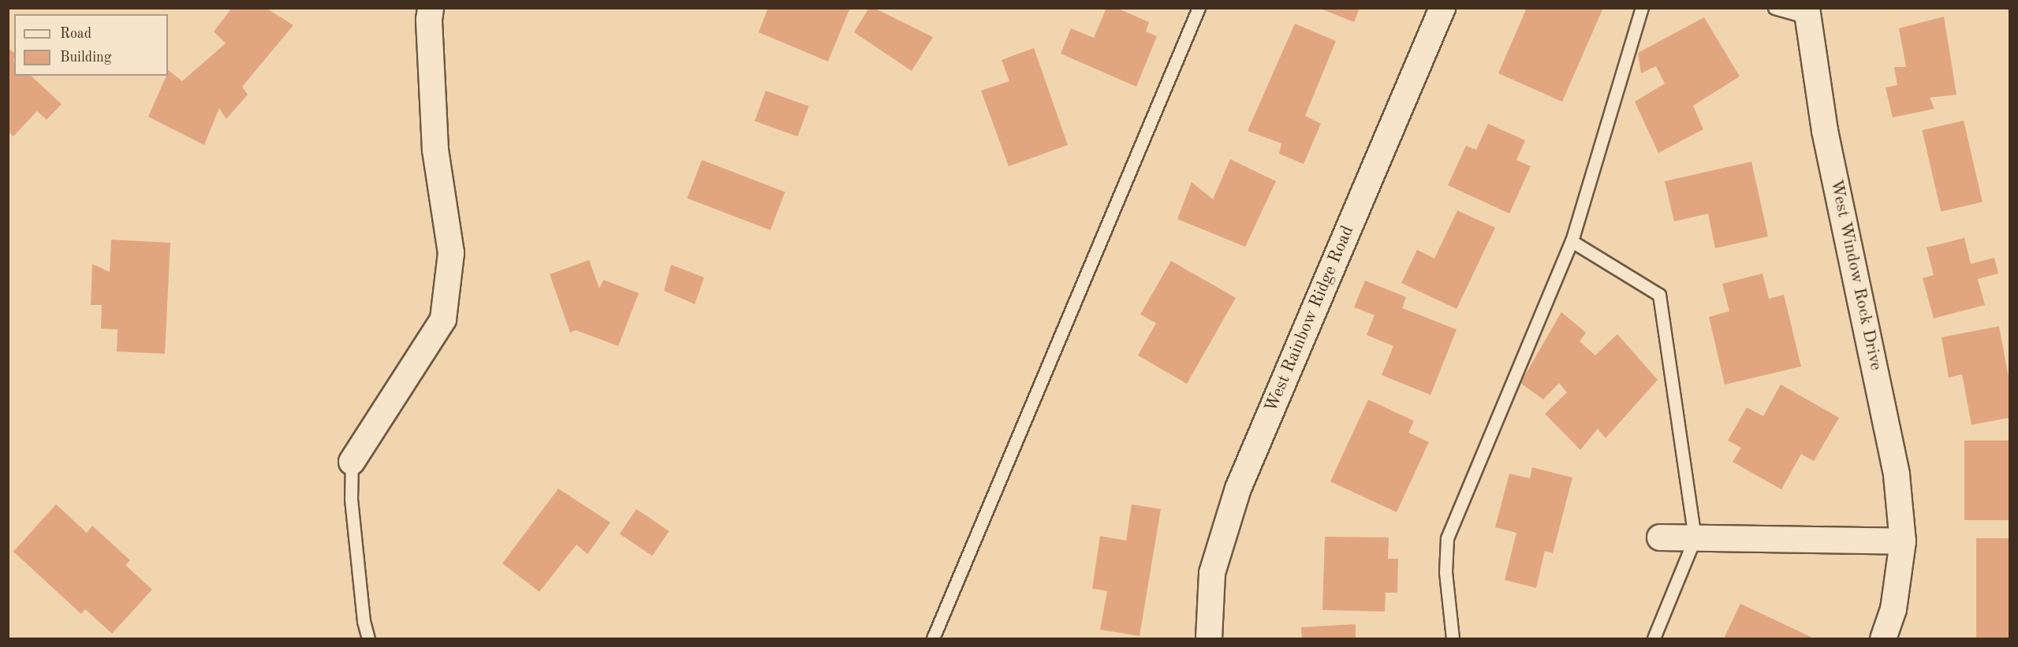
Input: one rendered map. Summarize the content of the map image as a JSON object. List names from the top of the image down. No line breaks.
{"streets":{"street":["West Window Rock Drive","West Rainbow Ridge Road"]},"legend":["Road","Building"]}
